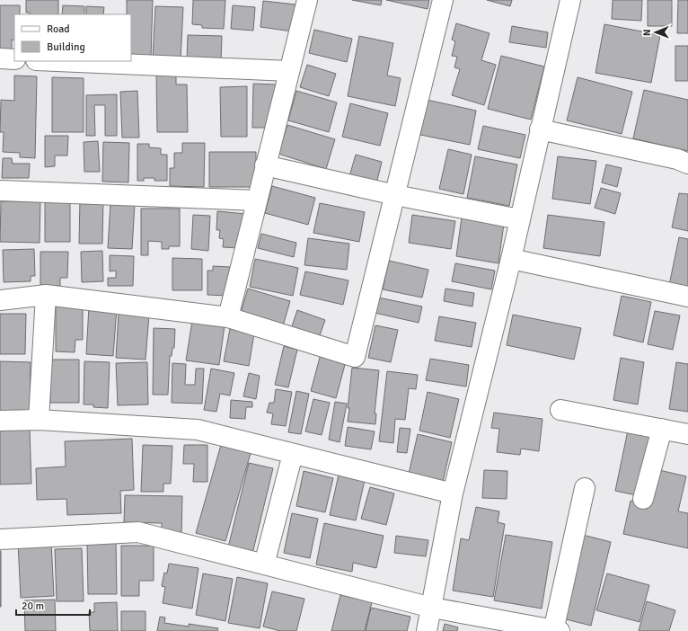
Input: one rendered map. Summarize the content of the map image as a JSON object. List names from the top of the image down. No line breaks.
{"legend":["Road","Building"],"scale_bar":"20 m","north":"left"}
